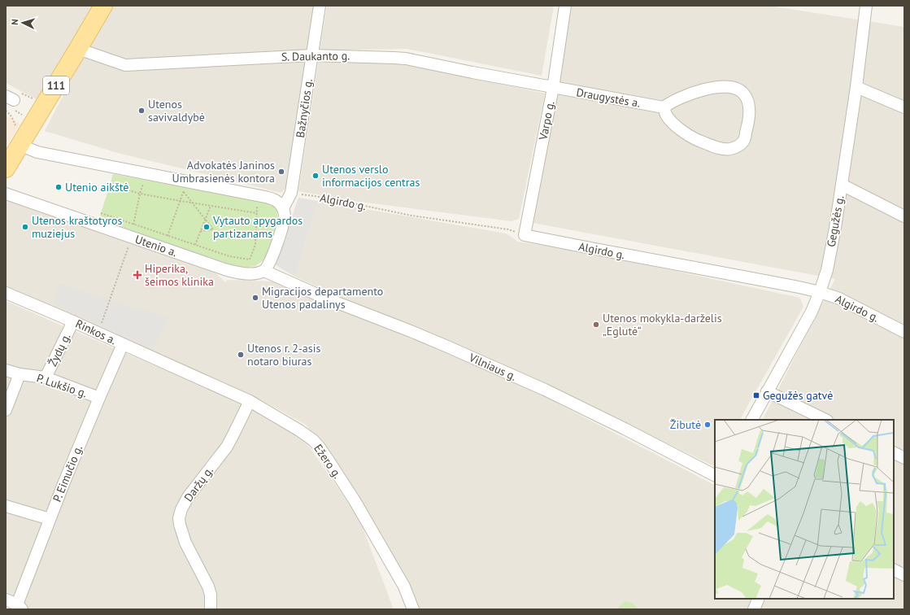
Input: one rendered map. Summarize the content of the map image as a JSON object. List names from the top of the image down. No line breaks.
{"streets":{"main road":["111"],"street":["S. Daukanto g.","Draugystės a.","Bažnyčios g.","Varpo g.","Algirdo g.","Gegužės g.","Utenio a.","Rinkos a.","Žydų g.","Vilniaus g.","P. Lukšio g.","Ežero g.","P. Eimučio g.","Daržų g."]},"crossings":[["S. Daukanto g.","111"],["S. Daukanto g.","Draugystės a."],["S. Daukanto g.","Bažnyčios g."],["S. Daukanto g.","Varpo g."],["Draugystės a.","Varpo g."],["Bažnyčios g.","Algirdo g."],["Varpo g.","Algirdo g."],["Algirdo g.","Gegužės g."],["Utenio a.","Vilniaus g."],["Rinkos a.","Žydų g."],["Rinkos a.","Ežero g."],["Rinkos a.","P. Eimučio g."],["Žydų g.","P. Lukšio g."],["P. Lukšio g.","P. Eimučio g."],["Ežero g.","Daržų g."]],"places":{"other":["Utenos savivaldybė","Advokatės Janinos Umbrasienės kontora","Utenos verslo informacijos centras","Utenio aikštė","Utenos kraštotyros muziejus","Vytauto apygardos partizanams","Migracijos departamento Utenos padalinys","Utenos mokykla-darželis „Eglutė“","Utenos r. 2-asis notaro biuras","Žibutė"],"health":["Hiperika, šeimos klinika"],"transit":["Gegužės gatvė"]},"north":"left"}
